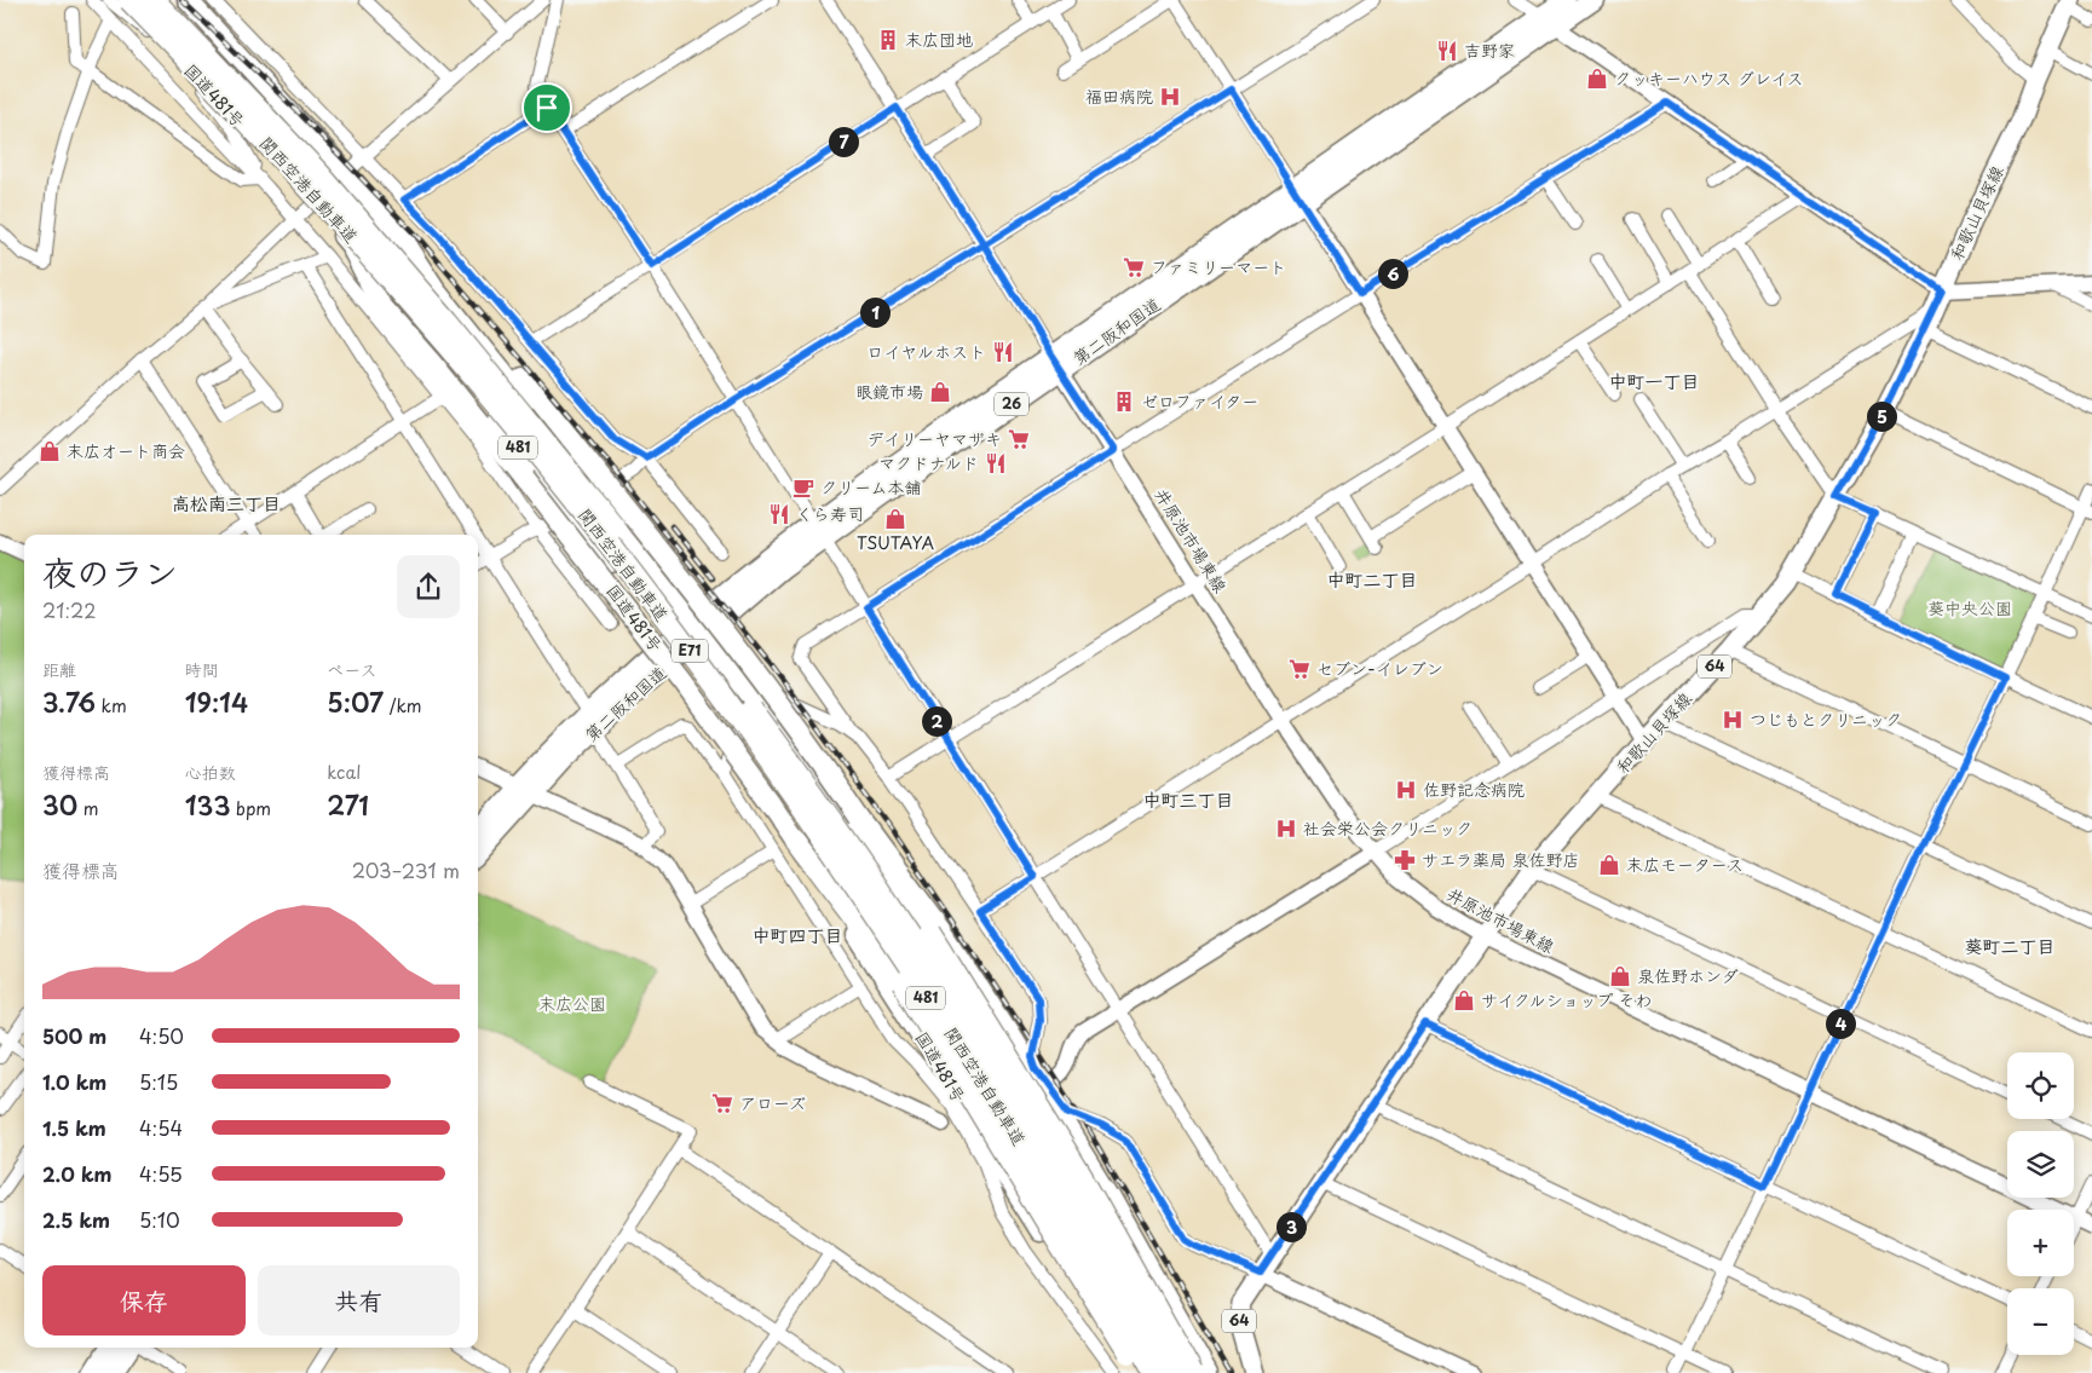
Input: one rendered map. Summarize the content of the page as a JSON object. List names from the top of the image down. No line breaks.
{"streets":{"highway":["国道481号","関西空港自動車道","第二阪和国道","26","481","E71"],"main road":["和歌山貝塚線","64"],"street":["井原池市場東線"]},"crossings":[["国道481号","関西空港自動車道"],["国道481号","481"],["関西空港自動車道","481"],["和歌山貝塚線","井原池市場東線"],["第二阪和国道","481"],["第二阪和国道","井原池市場東線"]],"districts":["中町一丁目","高松南三丁目","中町二丁目","中町三丁目","中町四丁目","葵町二丁目"],"parks":["葵中央公園","末広公園"],"places":{"building":["末広団地","ゼロファイター"],"restaurant":["吉野家","ロイヤルホスト","マクドナルド","くら寿司"],"shop":["クッキーハウス グレイス","眼鏡市場","末広オート商会","TSUTAYA","末広モータース","泉佐野ホンダ","サイクルショップ そわ"],"hospital":["福田病院","つじもとクリニック","佐野記念病院","社会栄公会クリニック"],"supermarket":["ファミリーマート","デイリーヤマザキ","セブン-イレブン","アローズ"],"cafe":["クリーム本舗"],"pharmacy":["サエラ薬局 泉佐野店"]},"page":{"pins":["7","6","1","5","2","4","3"],"heading":["夜のラン","21:22"],"stats":[["距離","3.76 km"],["時間","19:14"],["ペース","5:07 /km"],["獲得標高","30 m"],["心拍数","133 bpm"],["kcal","271"]],"chart":["獲得標高","203–231 m"],"list":[{"name":"500 m","note":"4:50"},{"name":"1.0 km","note":"5:15"},{"name":"1.5 km","note":"4:54"},{"name":"2.0 km","note":"4:55"},{"name":"2.5 km","note":"5:10"}],"map_buttons":["+","−"],"buttons":["保存","共有"]}}
